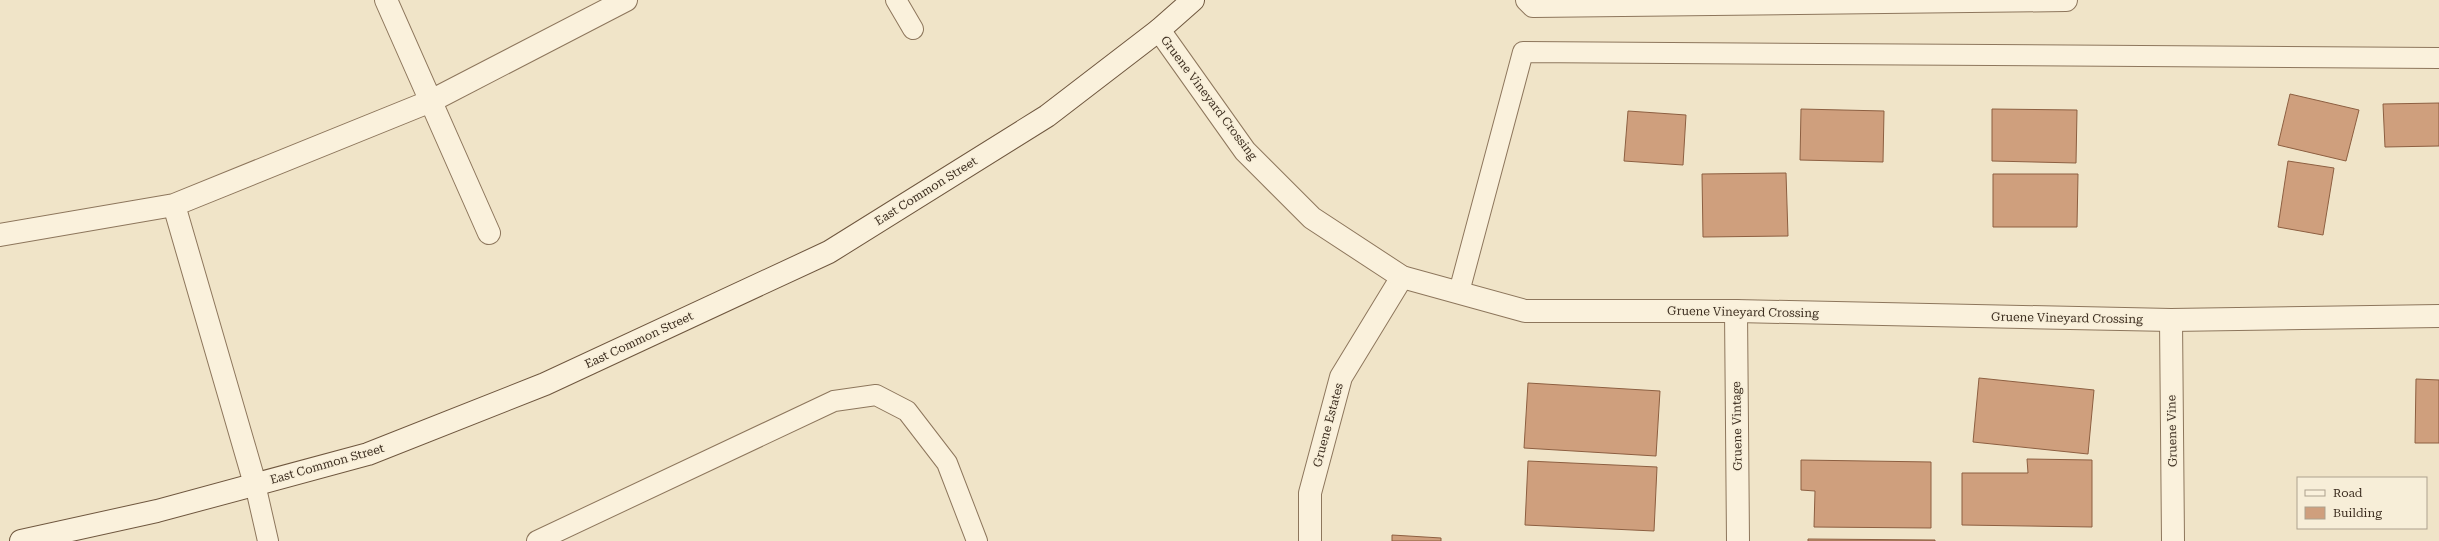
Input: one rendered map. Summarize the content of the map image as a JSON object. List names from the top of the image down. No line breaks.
{"streets":{"street":["Gruene Vineyard Crossing","East Common Street","Gruene Estates","Gruene Vintage","Gruene Vine"]},"crossings":[["Gruene Vineyard Crossing","East Common Street"],["Gruene Vineyard Crossing","Gruene Estates"],["Gruene Vineyard Crossing","Gruene Vintage"],["Gruene Vineyard Crossing","Gruene Vine"]],"legend":["Road","Building"]}
